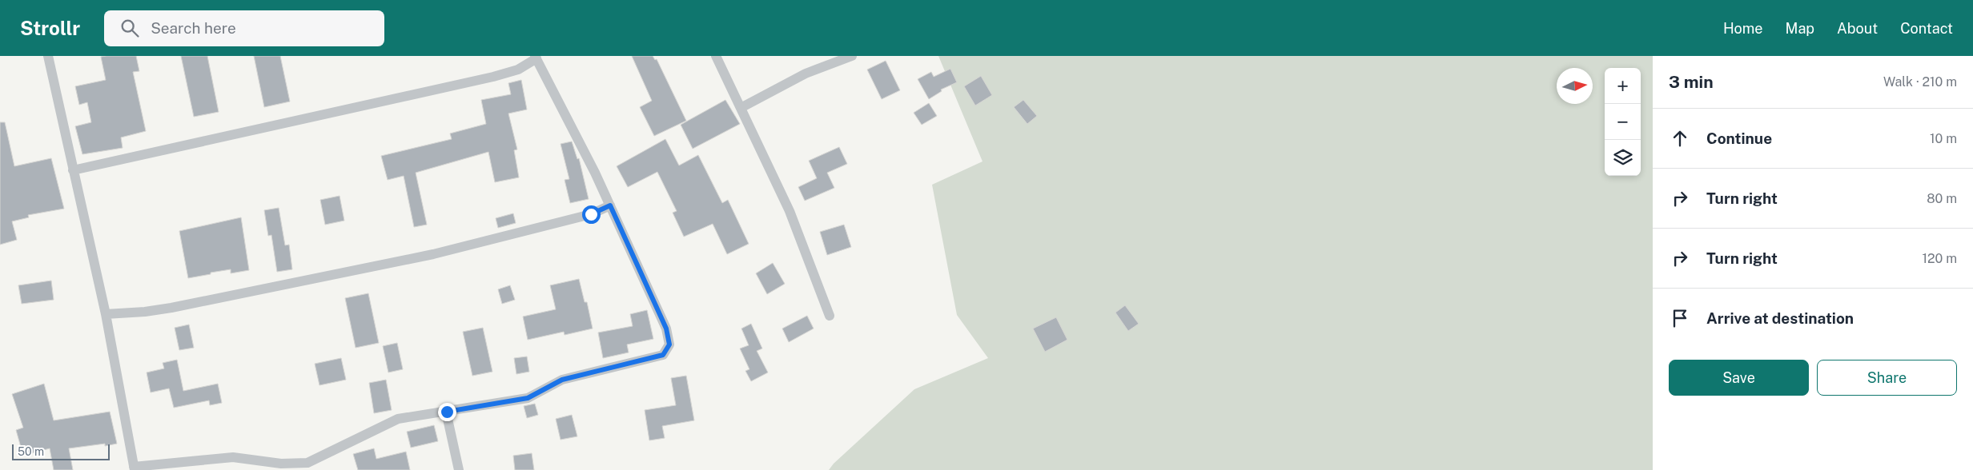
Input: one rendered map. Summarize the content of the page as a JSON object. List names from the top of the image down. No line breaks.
{"scale_bar":"50 m","north":"right","page":{"header":"Strollr","search":"Search here","nav":["Home","Map","About","Contact"],"heading":["3 min","Walk · 210 m"],"map_buttons":["+","−"],"list":[["Continue","10 m"],["Turn right","80 m"],["Turn right","120 m"],"Arrive at destination"],"buttons":["Save","Share"],"scale":"50 m"}}
